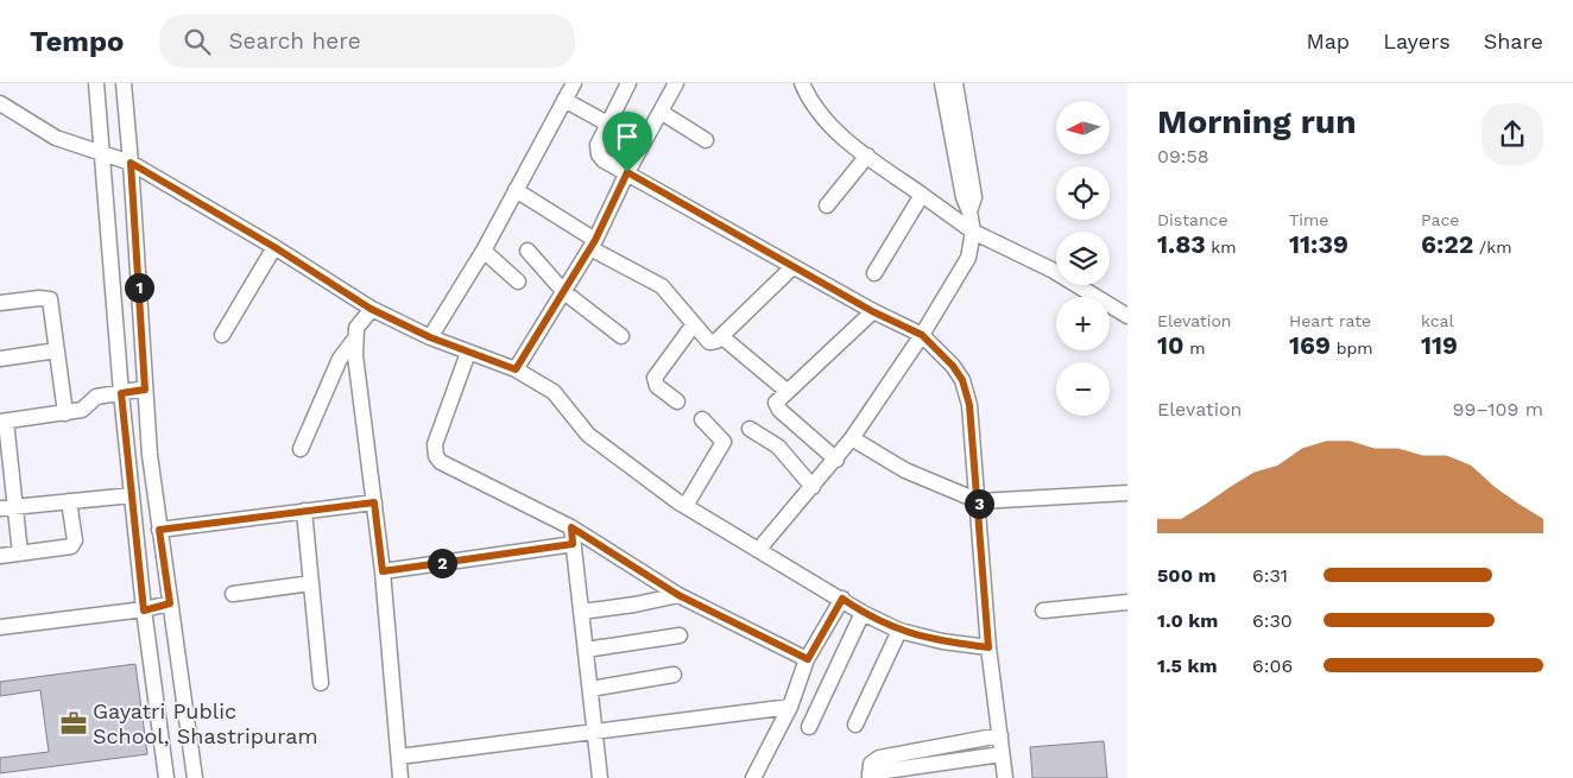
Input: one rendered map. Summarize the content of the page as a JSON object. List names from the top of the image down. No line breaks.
{"places":{"office":["Gayatri Public School, Shastripuram"]},"north":"left","page":{"header":"Tempo","search":"Search here","nav":["Map","Layers","Share"],"heading":["Morning run","09:58"],"map_buttons":["+","−"],"stats":[["Distance","1.83 km"],["Time","11:39"],["Pace","6:22 /km"],["Elevation","10 m"],["Heart rate","169 bpm"],["kcal","119"]],"pins":["1","3","2"],"chart":["Elevation","99–109 m"],"list":[{"name":"500 m","note":"6:31"},{"name":"1.0 km","note":"6:30"},{"name":"1.5 km","note":"6:06"}]}}
